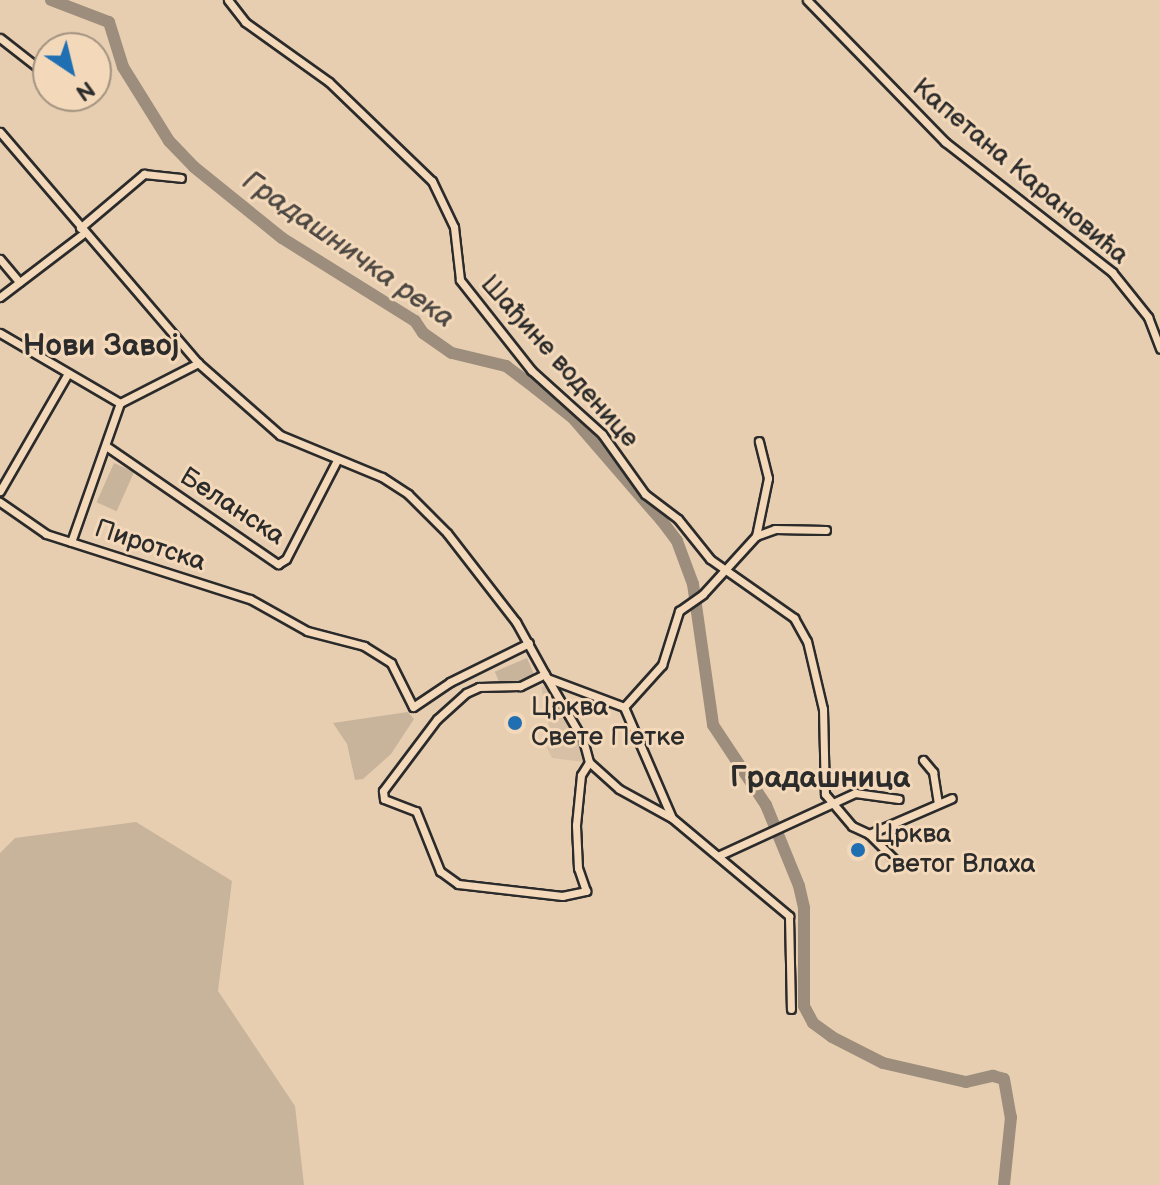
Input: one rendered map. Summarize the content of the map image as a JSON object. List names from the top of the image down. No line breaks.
{"streets":{"street":["Капетана Карановића","Шађине воденице","Беланска","Пиротска"]},"districts":["Нови Завој","Градашница"],"water":["Градашничка река"],"places":["Црква Свете Петке","Црква Светог Влаха"],"north":"bottom right"}
